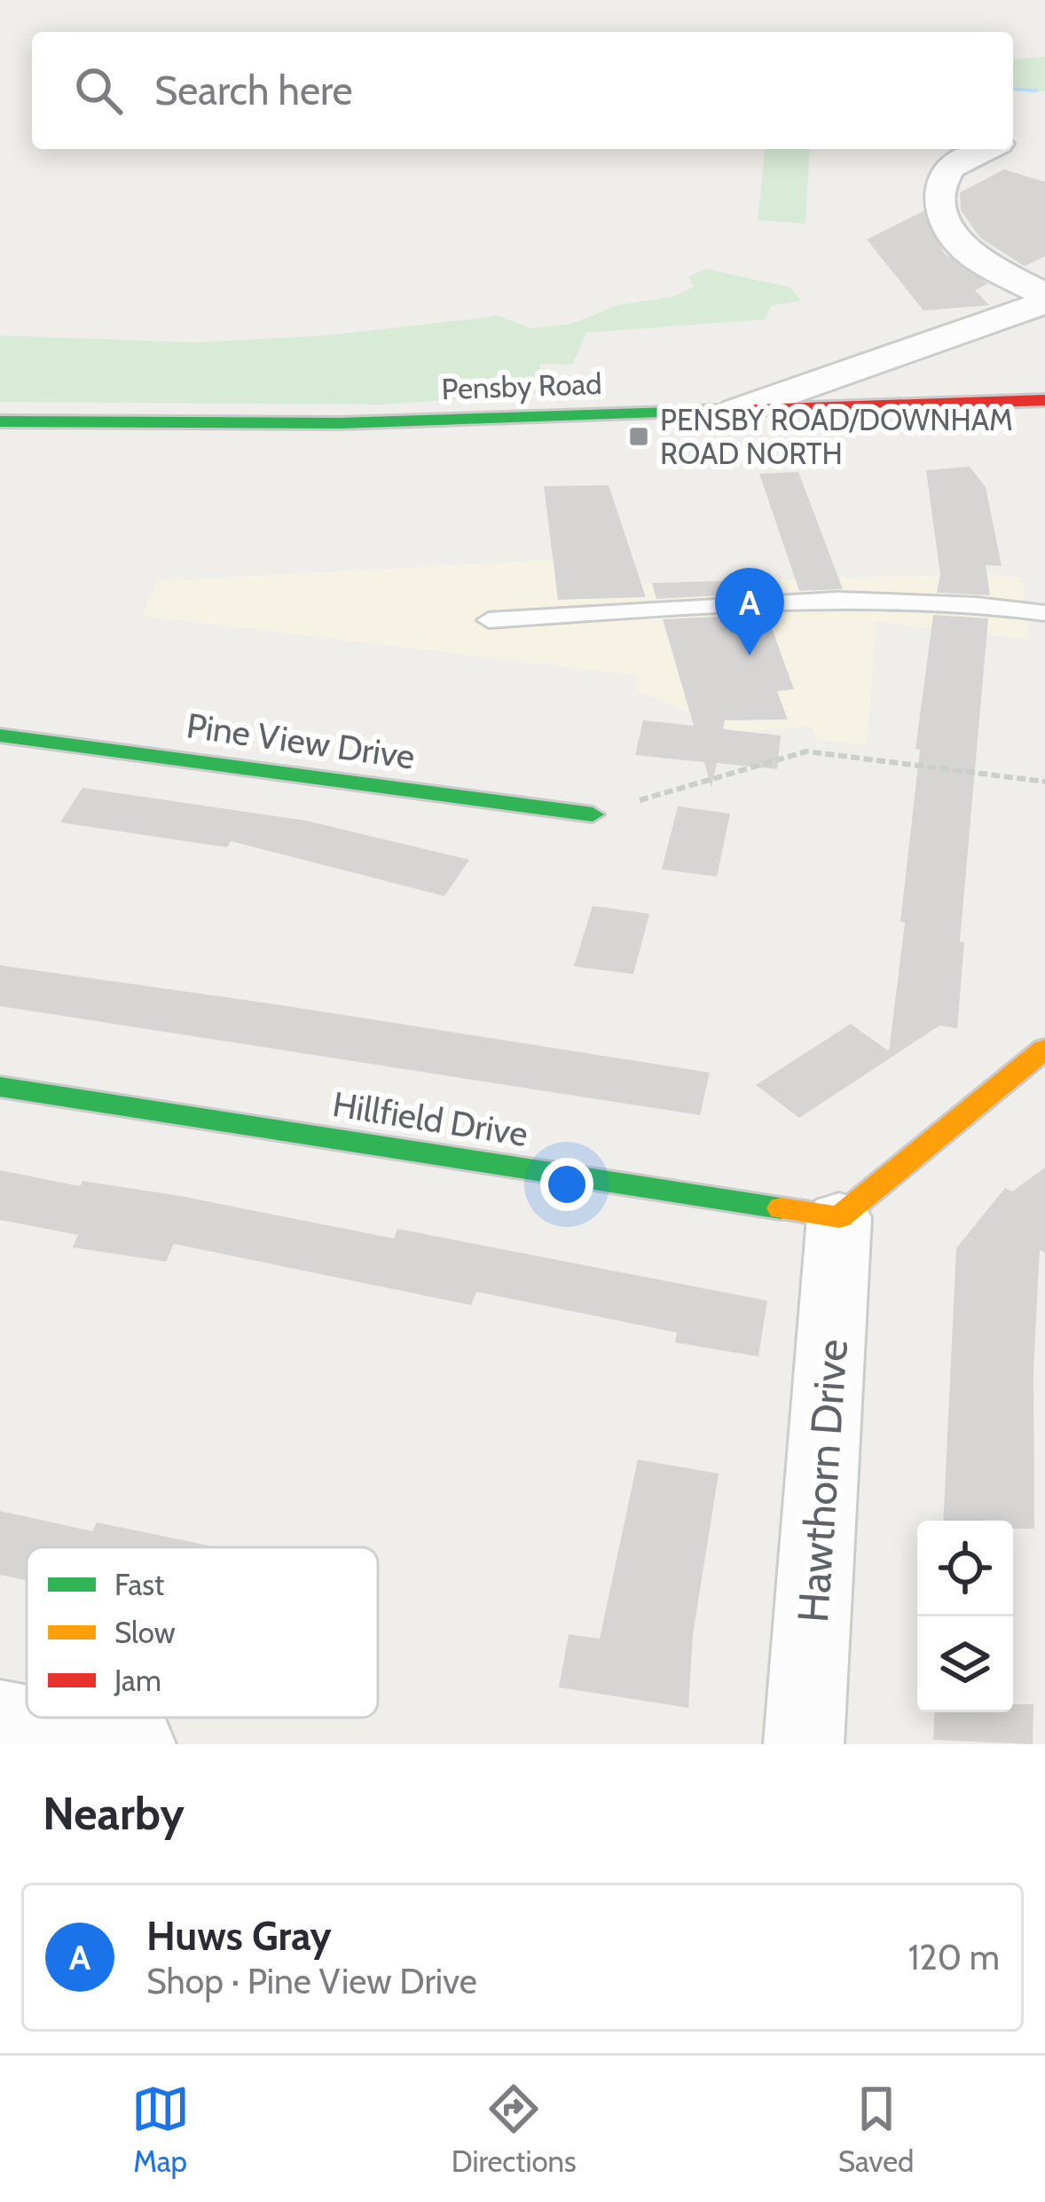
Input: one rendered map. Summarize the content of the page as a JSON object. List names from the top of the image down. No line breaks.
{"streets":{"street":["Pensby Road","Pine View Drive","Hillfield Drive","Hawthorn Drive"]},"crossings":[["Hillfield Drive","Hawthorn Drive"]],"places":{"transit":["PENSBY ROAD/DOWNHAM ROAD NORTH"]},"legend":["Fast","Slow","Jam"],"page":{"search":"Search here","pins":"A","heading":"Nearby","list":[{"mark":"A","name":"Huws Gray","note":"Shop · Pine View Drive","value":"120 m"}],"nav":["Map","Directions","Saved"]}}
